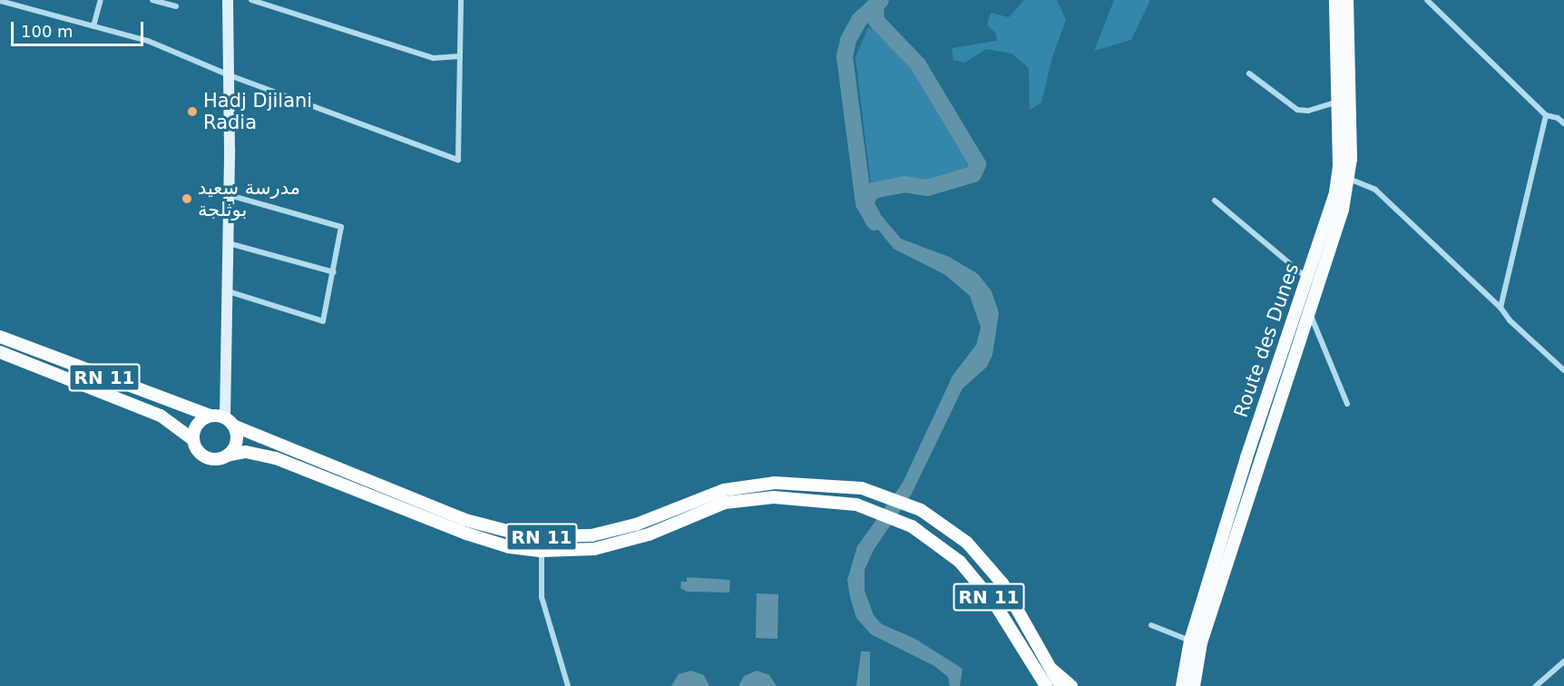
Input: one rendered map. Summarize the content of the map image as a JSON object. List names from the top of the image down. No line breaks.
{"streets":{"highway":["RN 11"],"main road":["Route des Dunes"]},"places":["Hadj Djilani Radia","مدرسة سعيد بوثلجة"],"scale_bar":"100 m"}
